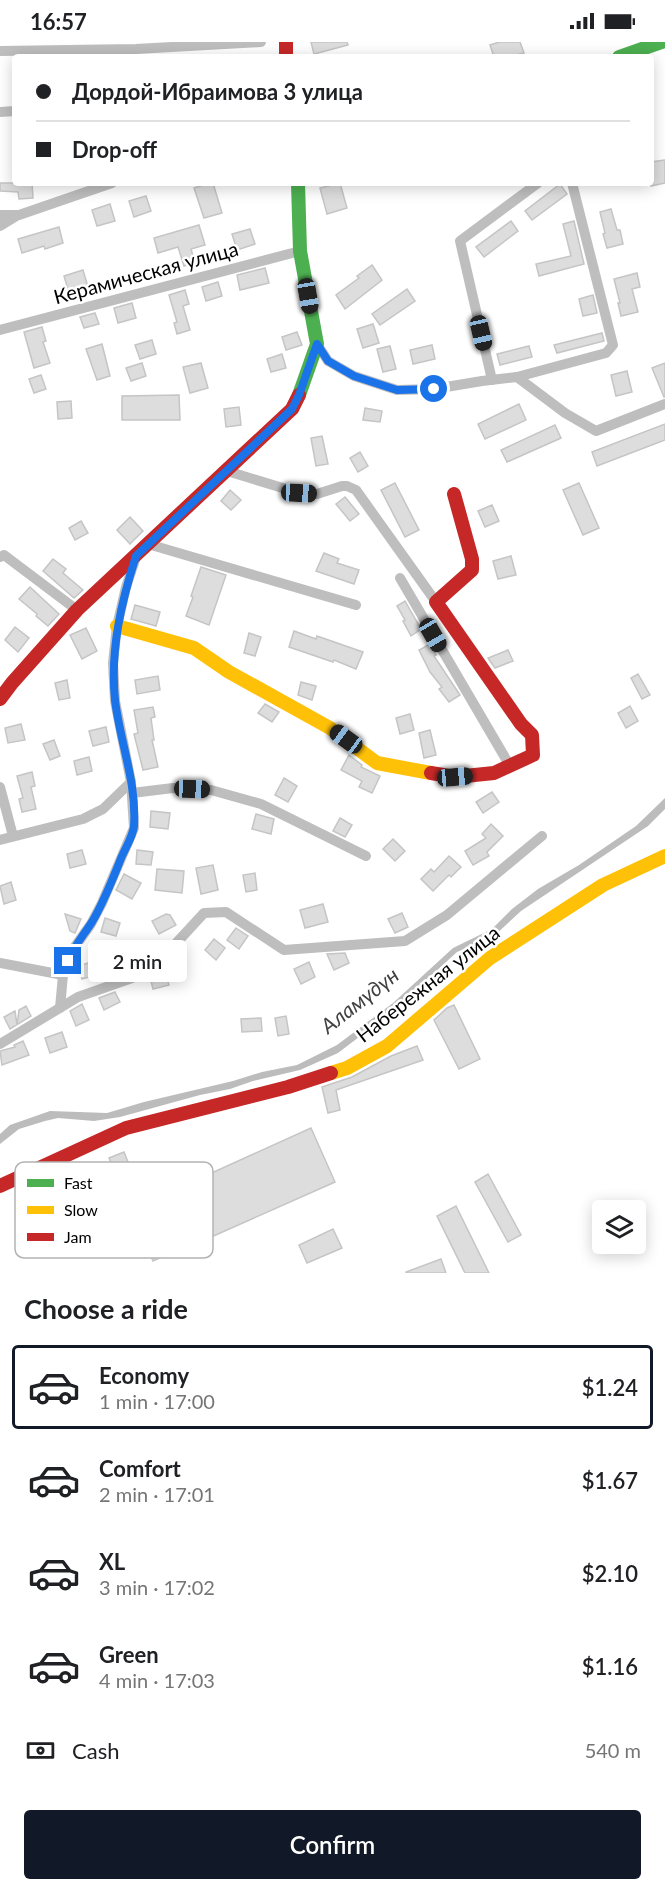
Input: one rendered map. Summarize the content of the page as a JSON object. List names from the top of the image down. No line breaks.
{"streets":{"street":["Керамическая улица","Набережная улица"]},"water":["Аламүдүн"],"legend":["Fast","Slow","Jam"],"page":{"status":"16:57","banner":["Дордой-Ибраимова 3 улица","Drop-off"],"bubble":"2 min","heading":"Choose a ride","list":[{"name":"Economy","note":"1 min · 17:00","value":"$1.24"},{"name":"Comfort","note":"2 min · 17:01","value":"$1.67"},{"name":"XL","note":"3 min · 17:02","value":"$2.10"},{"name":"Green","note":"4 min · 17:03","value":"$1.16"}],"pay":["Cash","540 m"],"buttons":"Confirm"}}
